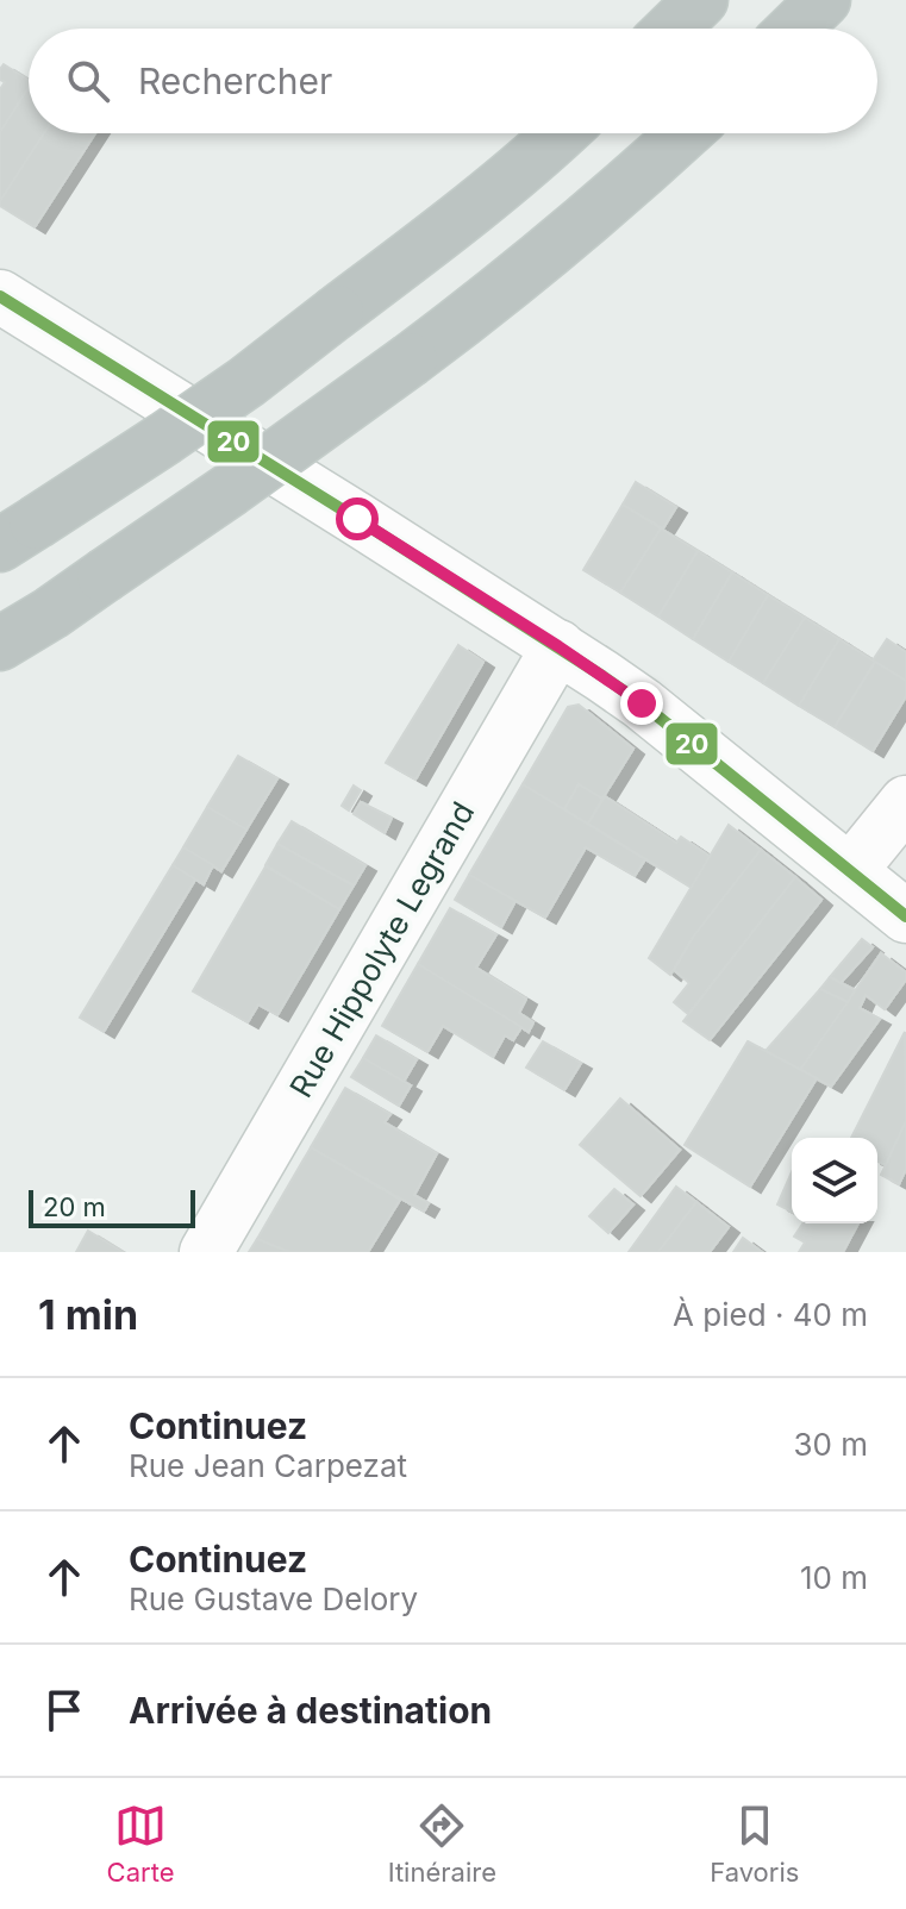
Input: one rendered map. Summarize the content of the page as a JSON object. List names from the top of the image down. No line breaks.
{"streets":{"street":["Rue Hippolyte Legrand"]},"lines":["transit line 20"],"scale_bar":"20 m","page":{"search":"Rechercher","scale":"20 m","heading":["1 min","À pied · 40 m"],"list":[["Continuez","Rue Jean Carpezat","30 m"],["Continuez","Rue Gustave Delory","10 m"],"Arrivée à destination"],"nav":["Carte","Itinéraire","Favoris"]}}
